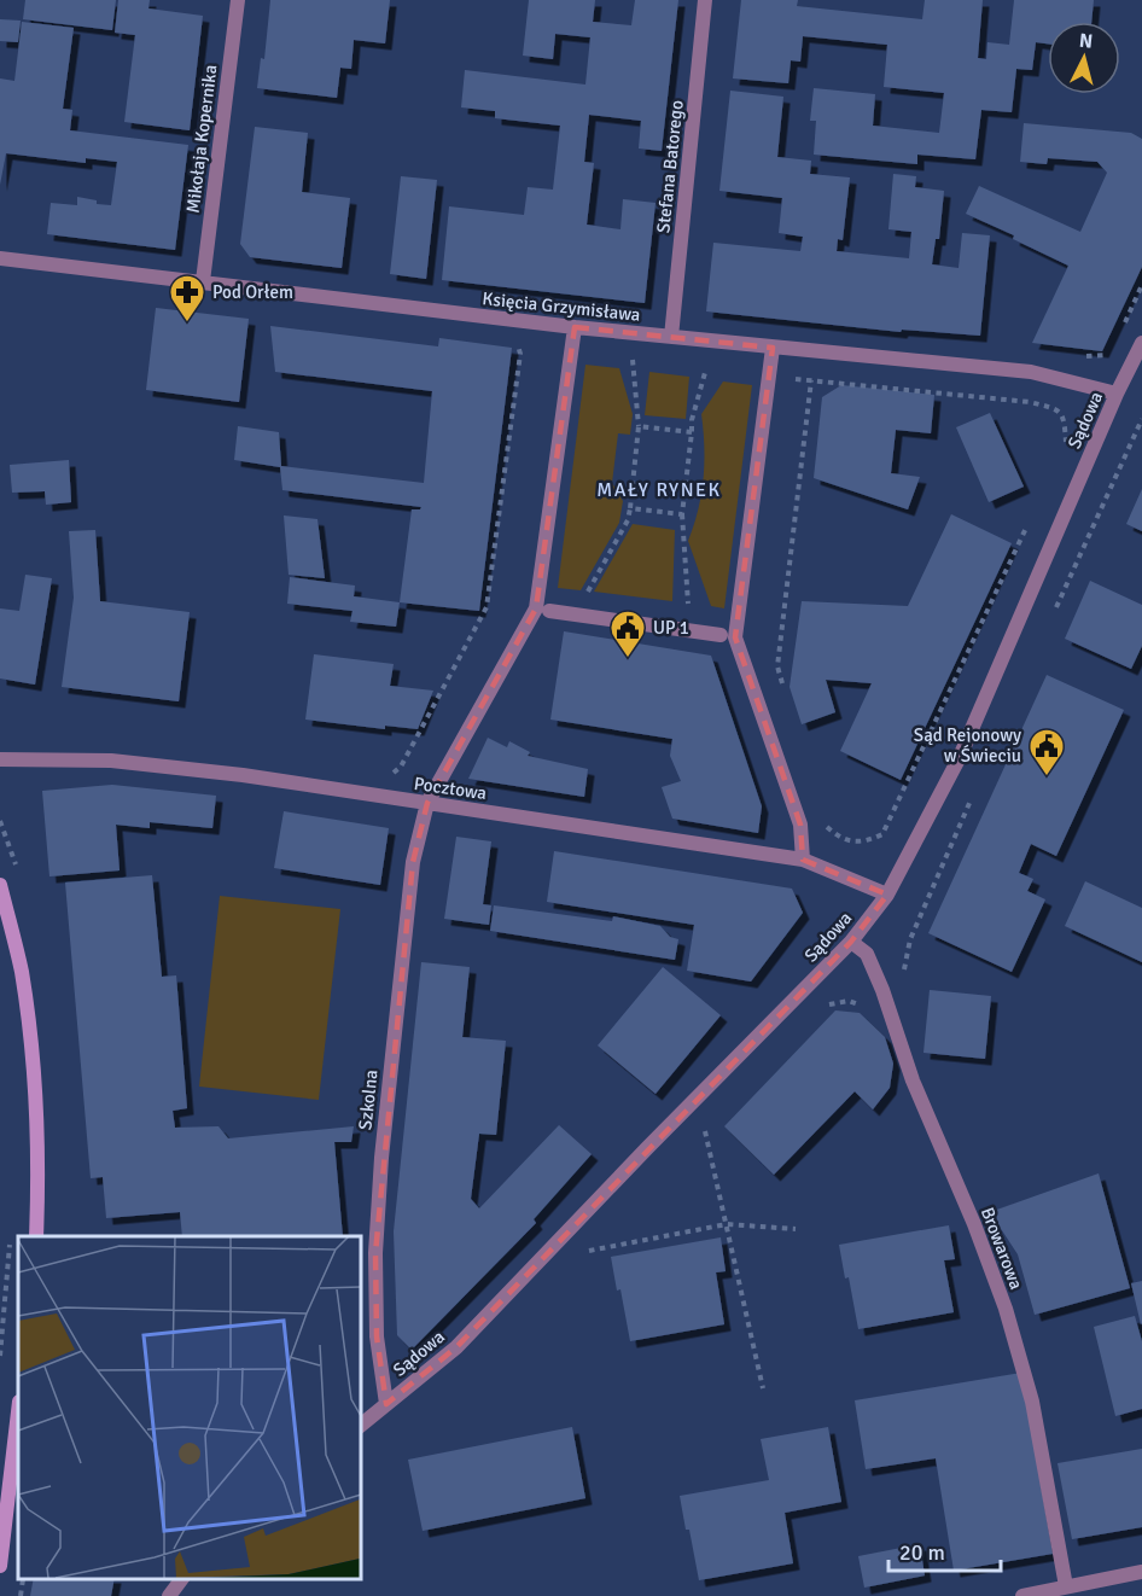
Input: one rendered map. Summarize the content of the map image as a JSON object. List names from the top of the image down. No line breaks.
{"streets":{"street":["Mikołaja Kopernika","Stefana Batorego","Księcia Grzymisława","Sądowa","Pocztowa","Szkolna","Browarowa"]},"crossings":[["Mikołaja Kopernika","Księcia Grzymisława"],["Stefana Batorego","Księcia Grzymisława"],["Księcia Grzymisława","Sądowa"],["Księcia Grzymisława","Szkolna"],["Sądowa","Pocztowa"],["Sądowa","Szkolna"],["Sądowa","Browarowa"],["Pocztowa","Szkolna"]],"districts":["MAŁY RYNEK"],"places":{"pharmacy":["Pod Orłem"],"public building":["UP 1","Sąd Rejonowy w Świeciu"]},"scale_bar":"20 m","north":"top"}
